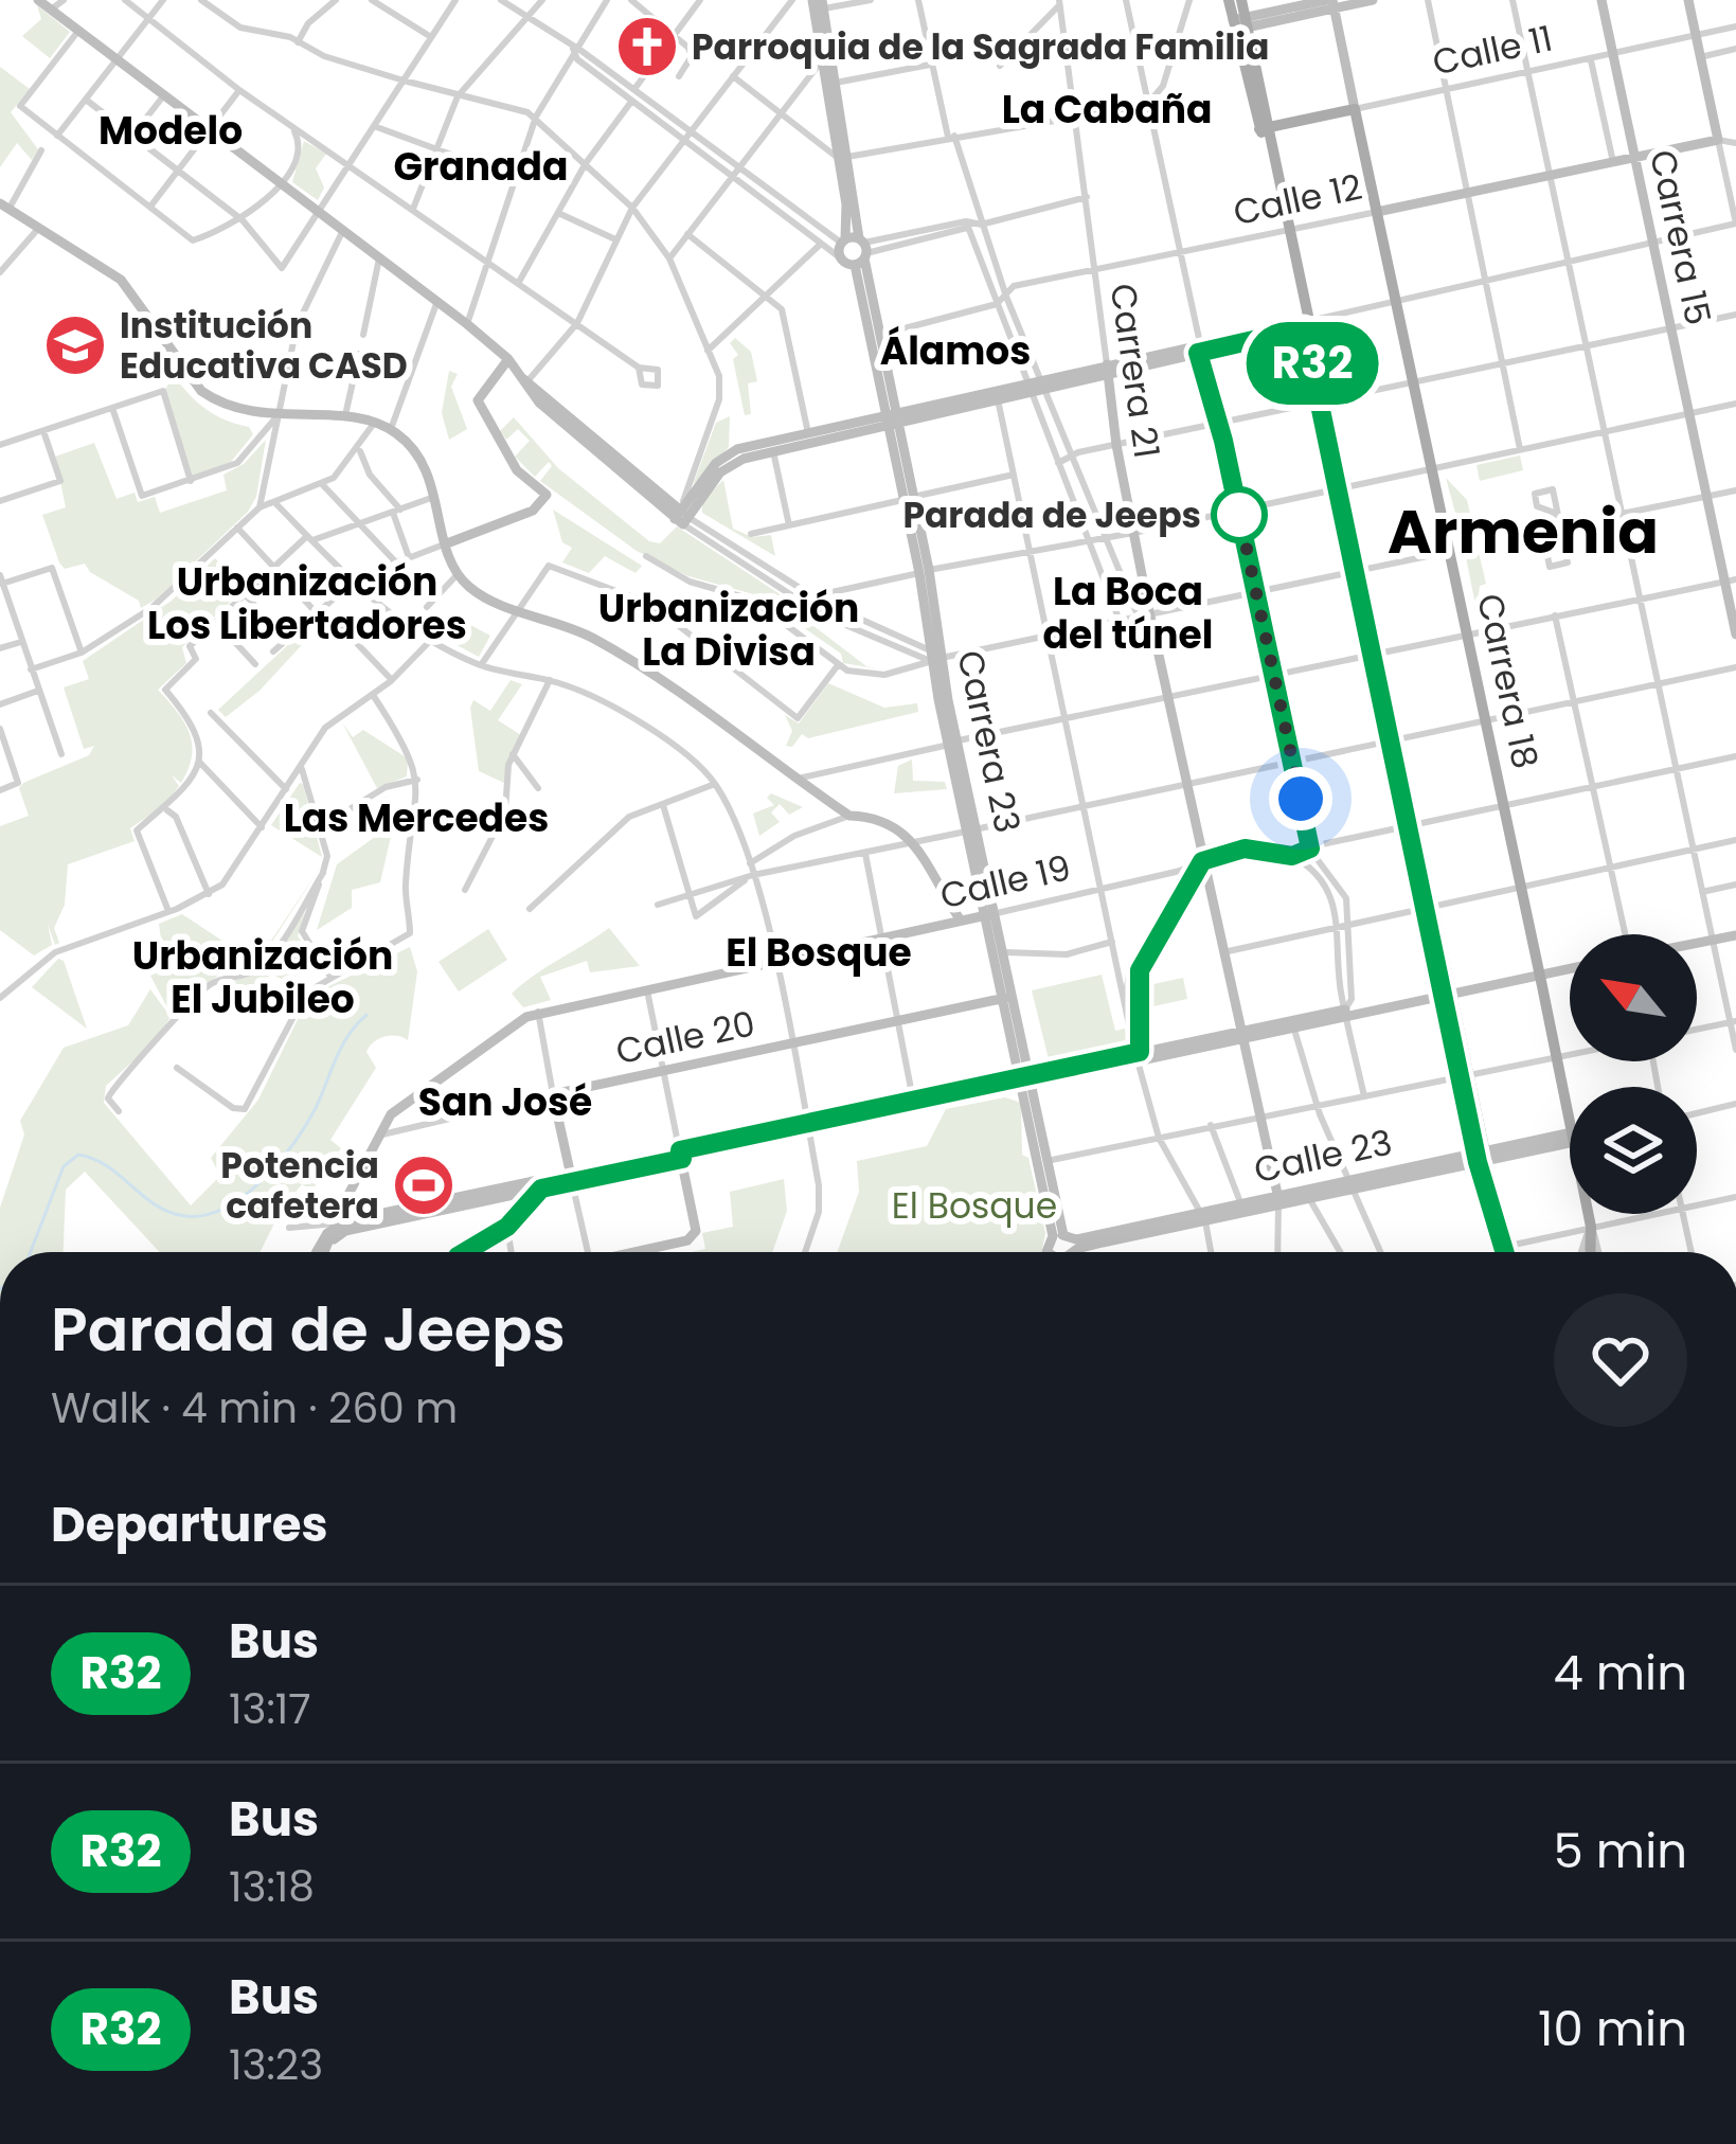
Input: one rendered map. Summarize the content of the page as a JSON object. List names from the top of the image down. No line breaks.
{"streets":{"main road":["Calle 11","Carrera 18"],"street":["Calle 12","Carrera 15","Carrera 21","Carrera 23","Calle 19","Calle 20","Calle 23"]},"crossings":[["Calle 11","Carrera 15"],["Calle 11","Carrera 18"],["Calle 12","Carrera 15"],["Calle 12","Carrera 21"],["Calle 12","Carrera 18"],["Calle 12","Carrera 23"],["Carrera 21","Calle 23"],["Carrera 23","Calle 19"],["Carrera 23","Calle 20"],["Carrera 23","Calle 23"],["Calle 19","Calle 20"]],"districts":["La Cabaña","Modelo","Granada","Álamos","Armenia","Urbanización Los Libertadores","La Boca del túnel","Urbanización La Divisa","Las Mercedes","El Bosque","Urbanización El Jubileo","San José"],"parks":["El Bosque"],"places":{"church":["Parroquia de la Sagrada Familia"],"school or university":["Institución Educativa CASD"],"other":["Parada de Jeeps"],"sports":["Potencia cafetera"]},"lines":["bus line R32"],"north":"top left","page":{"on_map":"R32","heading":[["Parada de Jeeps","Walk · 4 min · 260 m"],"Departures"],"list":[{"mark":"R32","name":"Bus","note":"13:17","value":"4 min"},{"mark":"R32","name":"Bus","note":"13:18","value":"5 min"},{"mark":"R32","name":"Bus","note":"13:23","value":"10 min"}]}}
